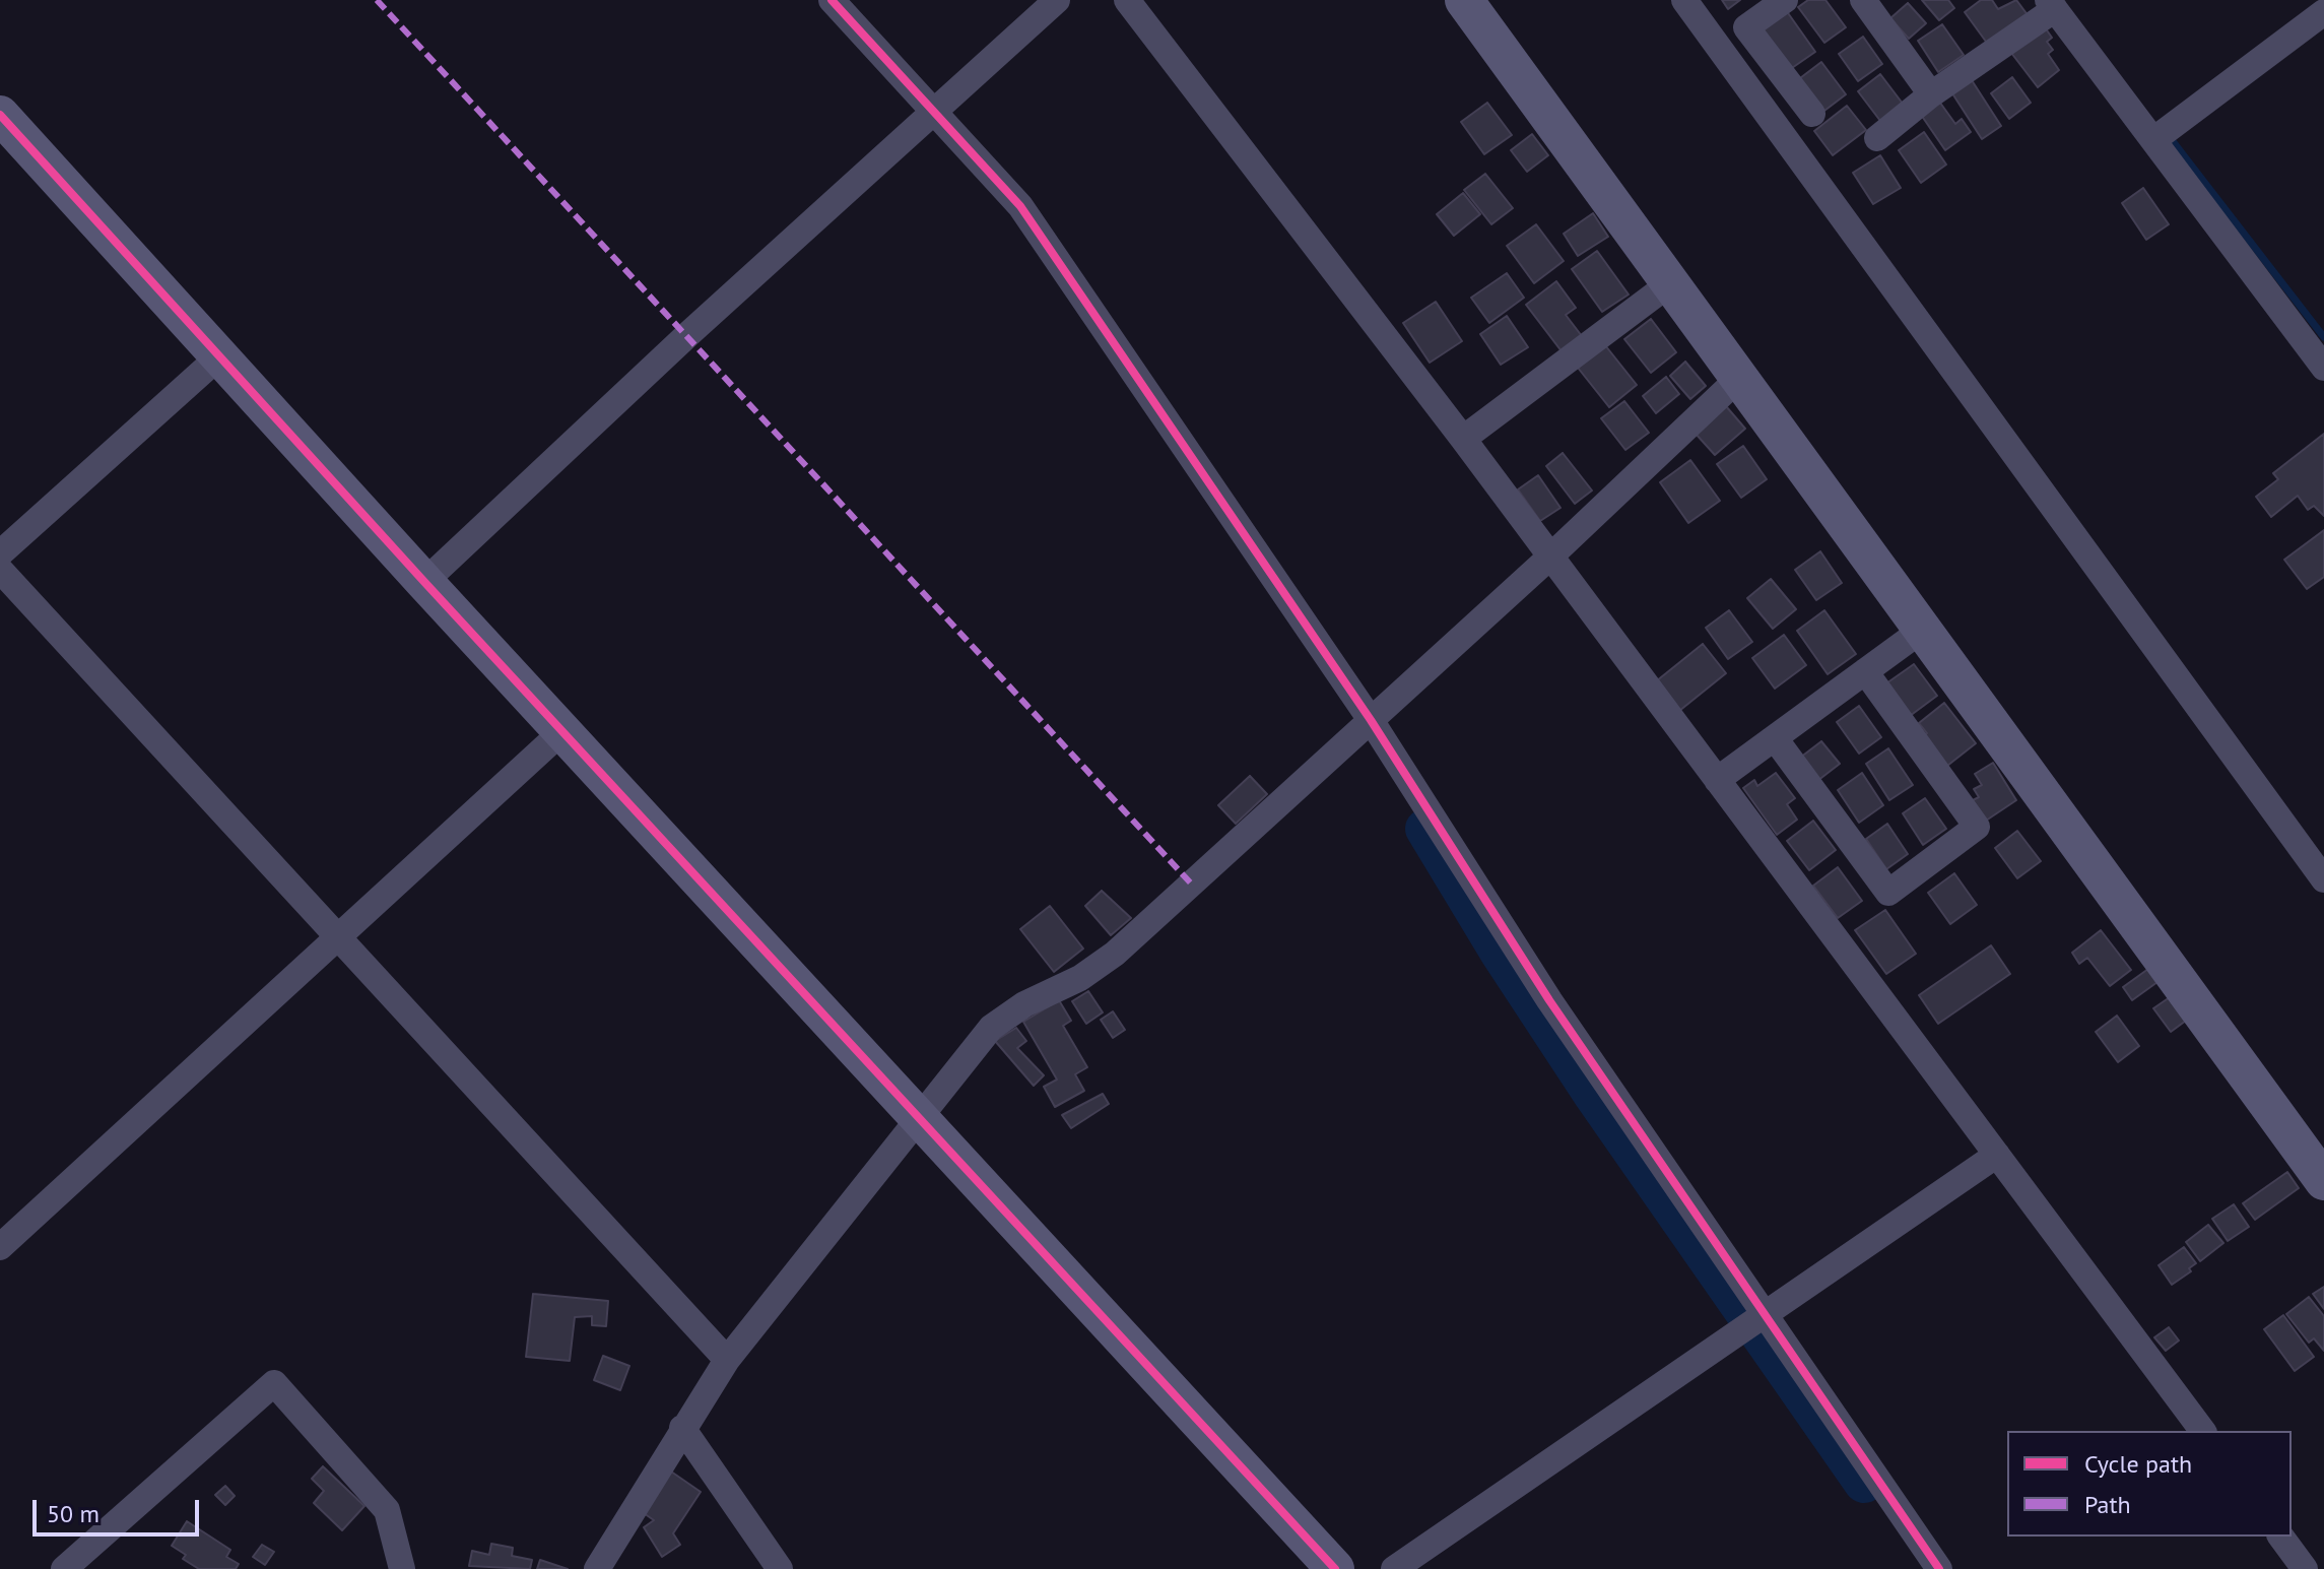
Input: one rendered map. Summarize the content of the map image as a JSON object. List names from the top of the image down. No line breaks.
{"legend":["Cycle path","Path"],"scale_bar":"50 m"}
